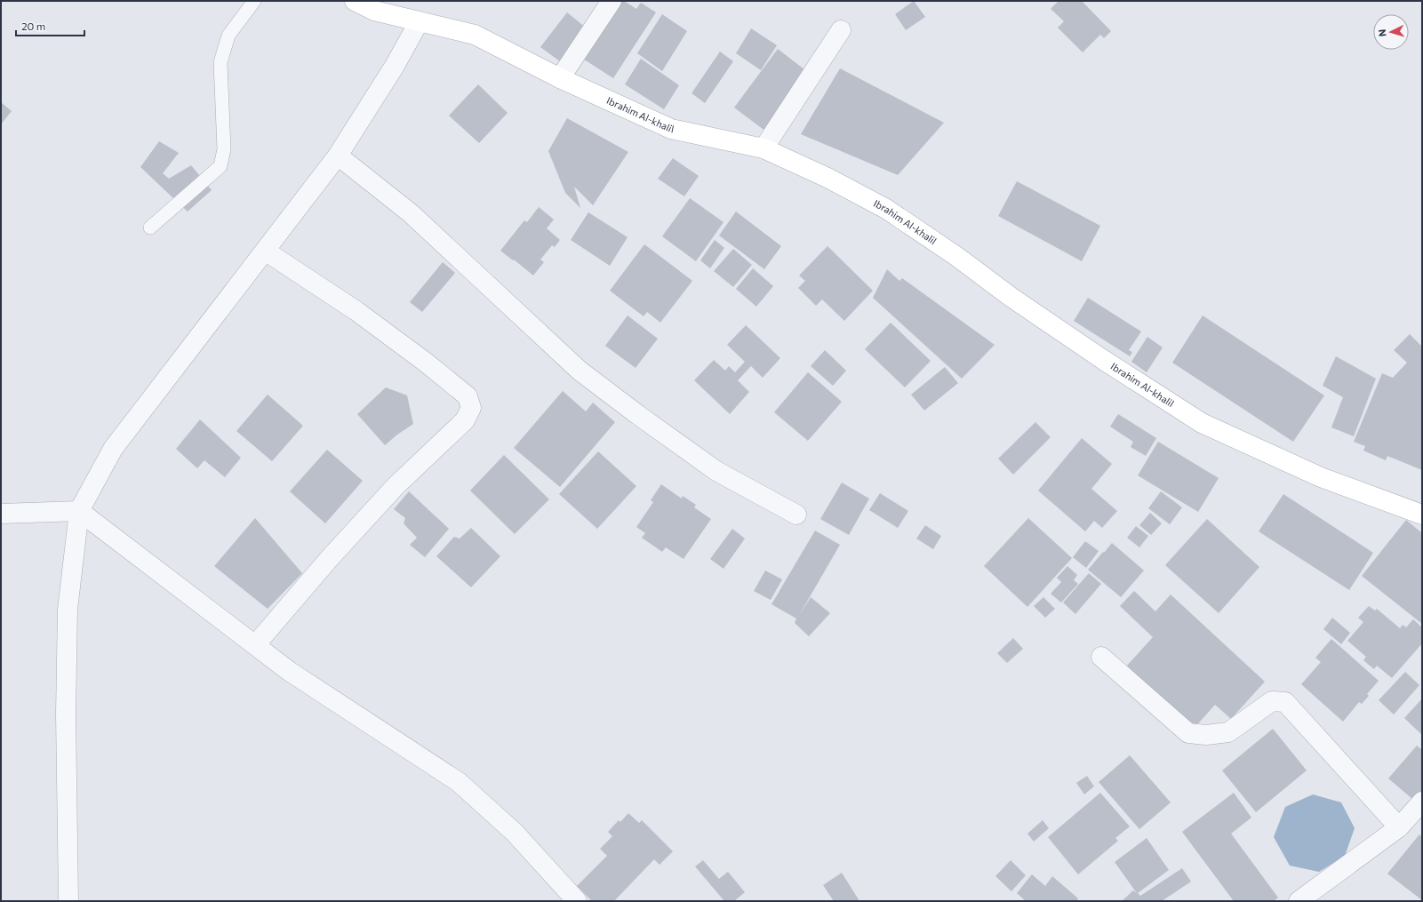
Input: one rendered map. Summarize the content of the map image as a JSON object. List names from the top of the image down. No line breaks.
{"streets":{"street":["Ibrahim Al-khalil"]},"scale_bar":"20 m","north":"left"}
